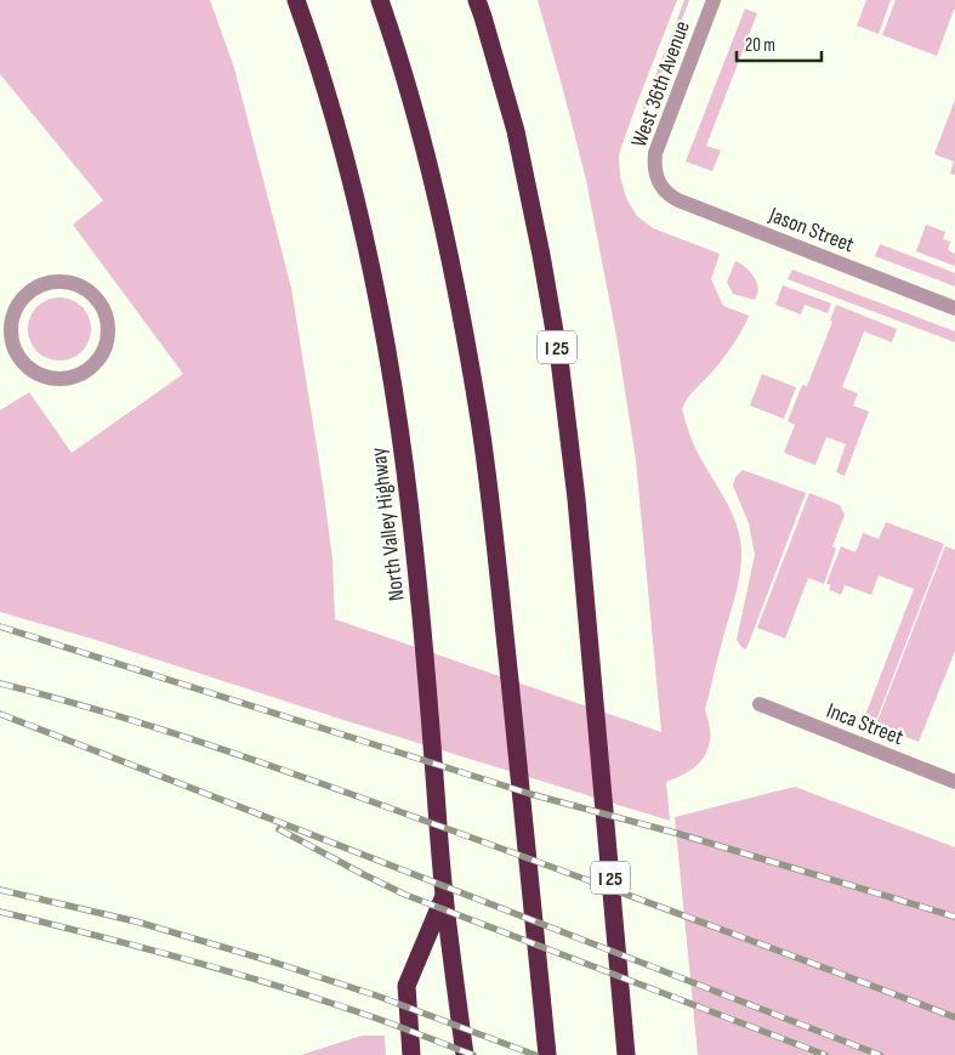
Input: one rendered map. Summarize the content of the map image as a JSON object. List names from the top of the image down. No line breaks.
{"streets":{"highway":["I 25","North Valley Highway"],"street":["West 36th Avenue","Jason Street","Inca Street"]},"crossings":[["West 36th Avenue","Jason Street"]],"scale_bar":"20 m"}
